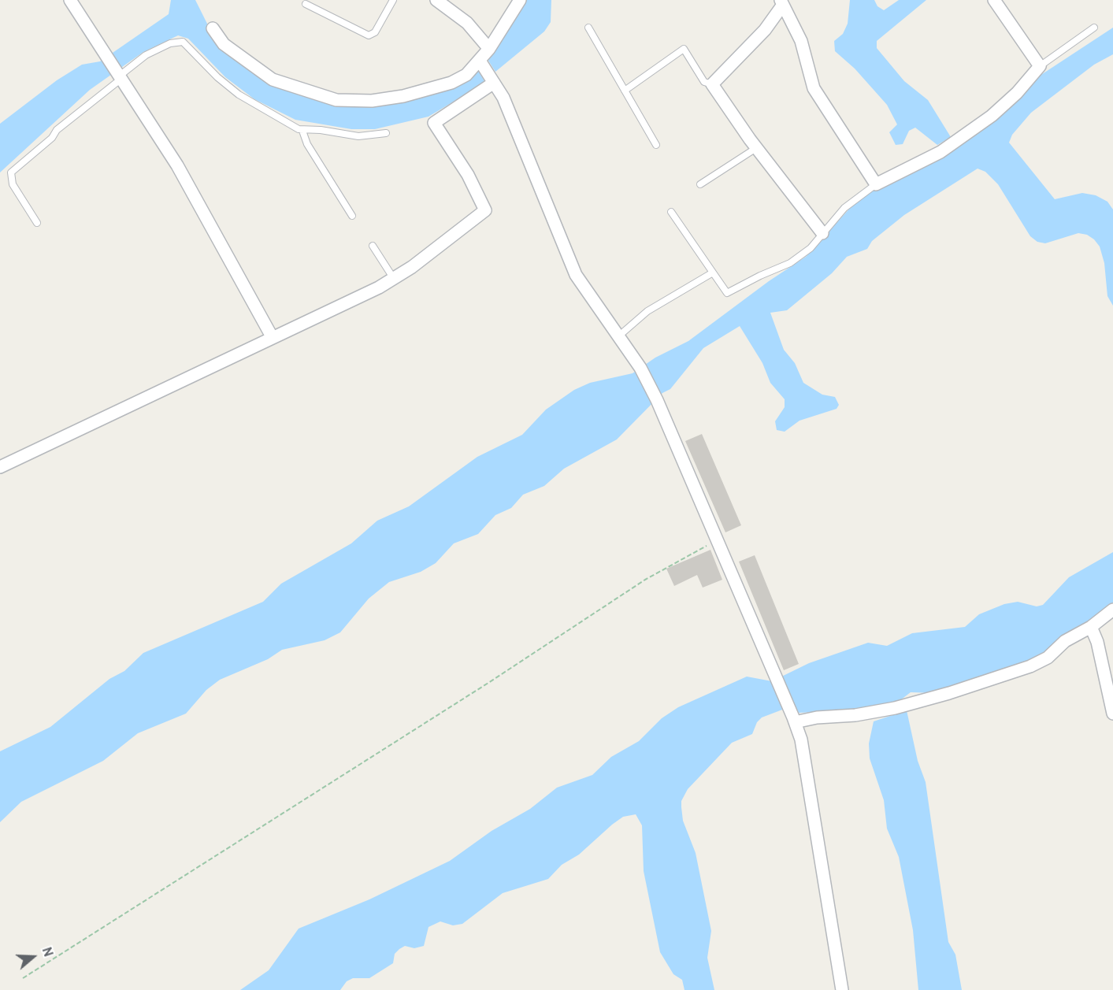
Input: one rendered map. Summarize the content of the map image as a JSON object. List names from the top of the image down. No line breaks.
{"north":"right"}
